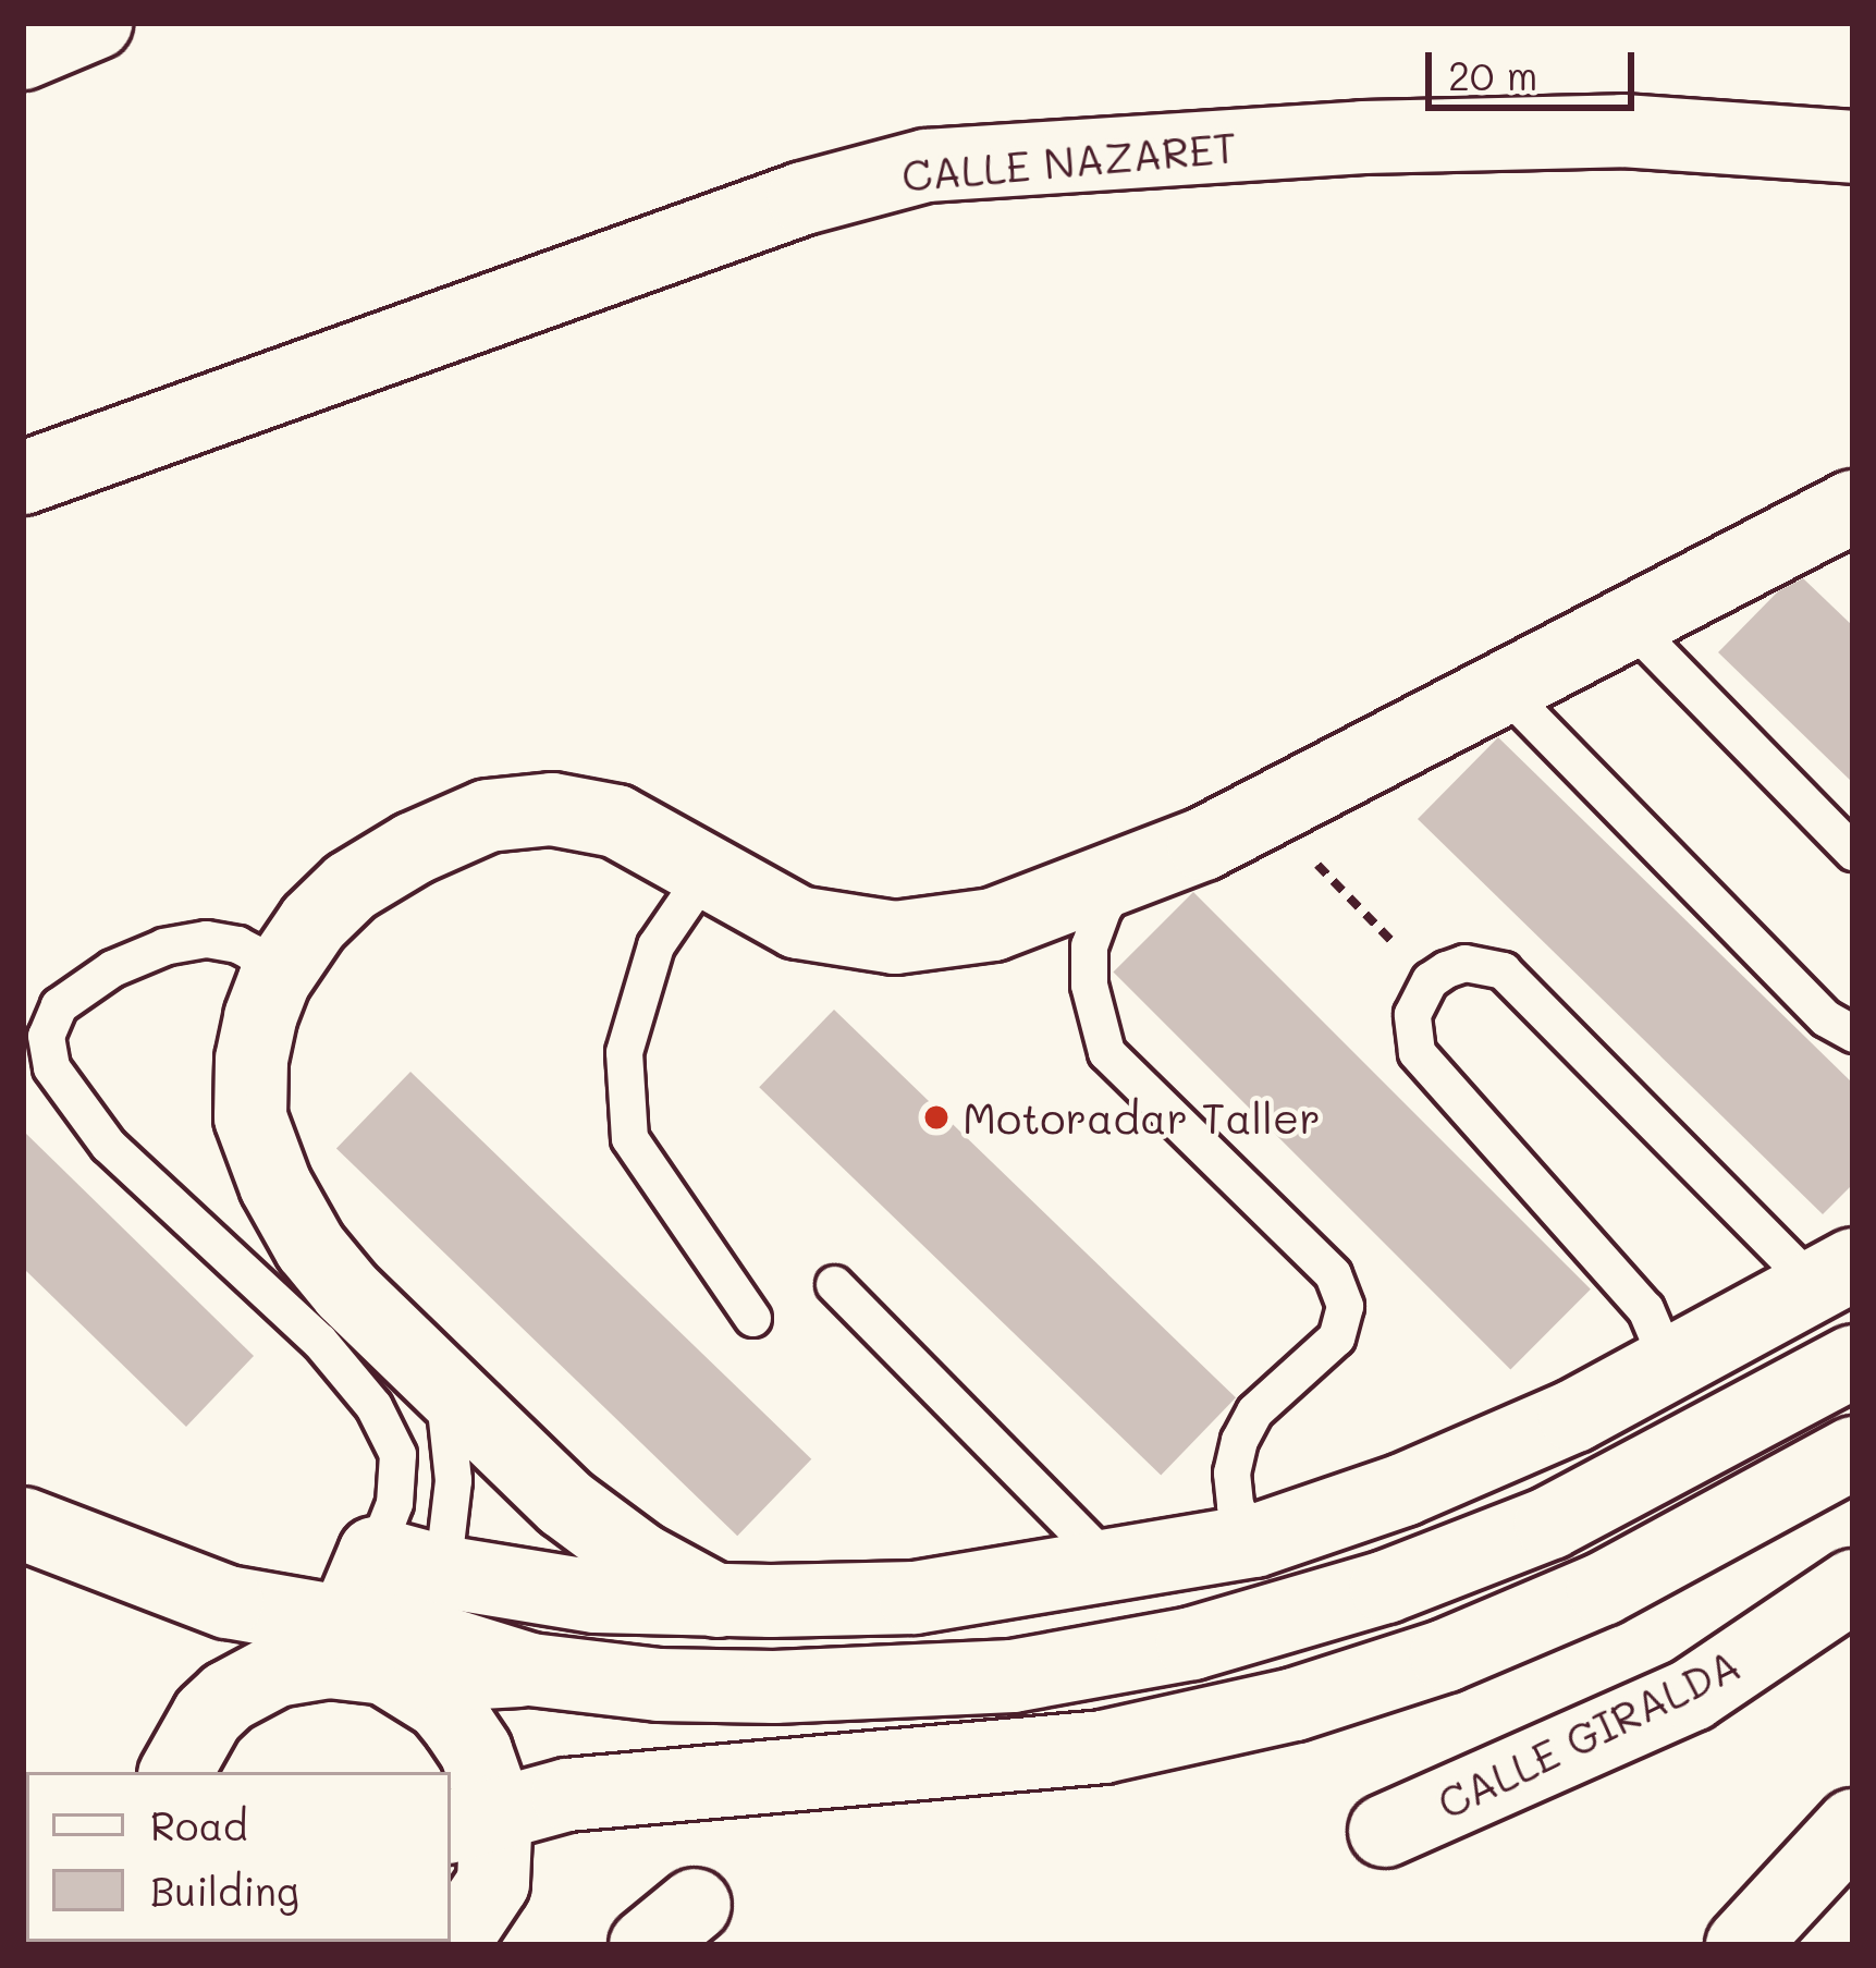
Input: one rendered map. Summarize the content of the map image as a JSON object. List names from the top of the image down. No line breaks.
{"streets":{"main road":["CALLE NAZARET","CALLE GIRALDA"]},"places":["Motoradar Taller"],"legend":["Road","Building"],"scale_bar":"20 m"}
